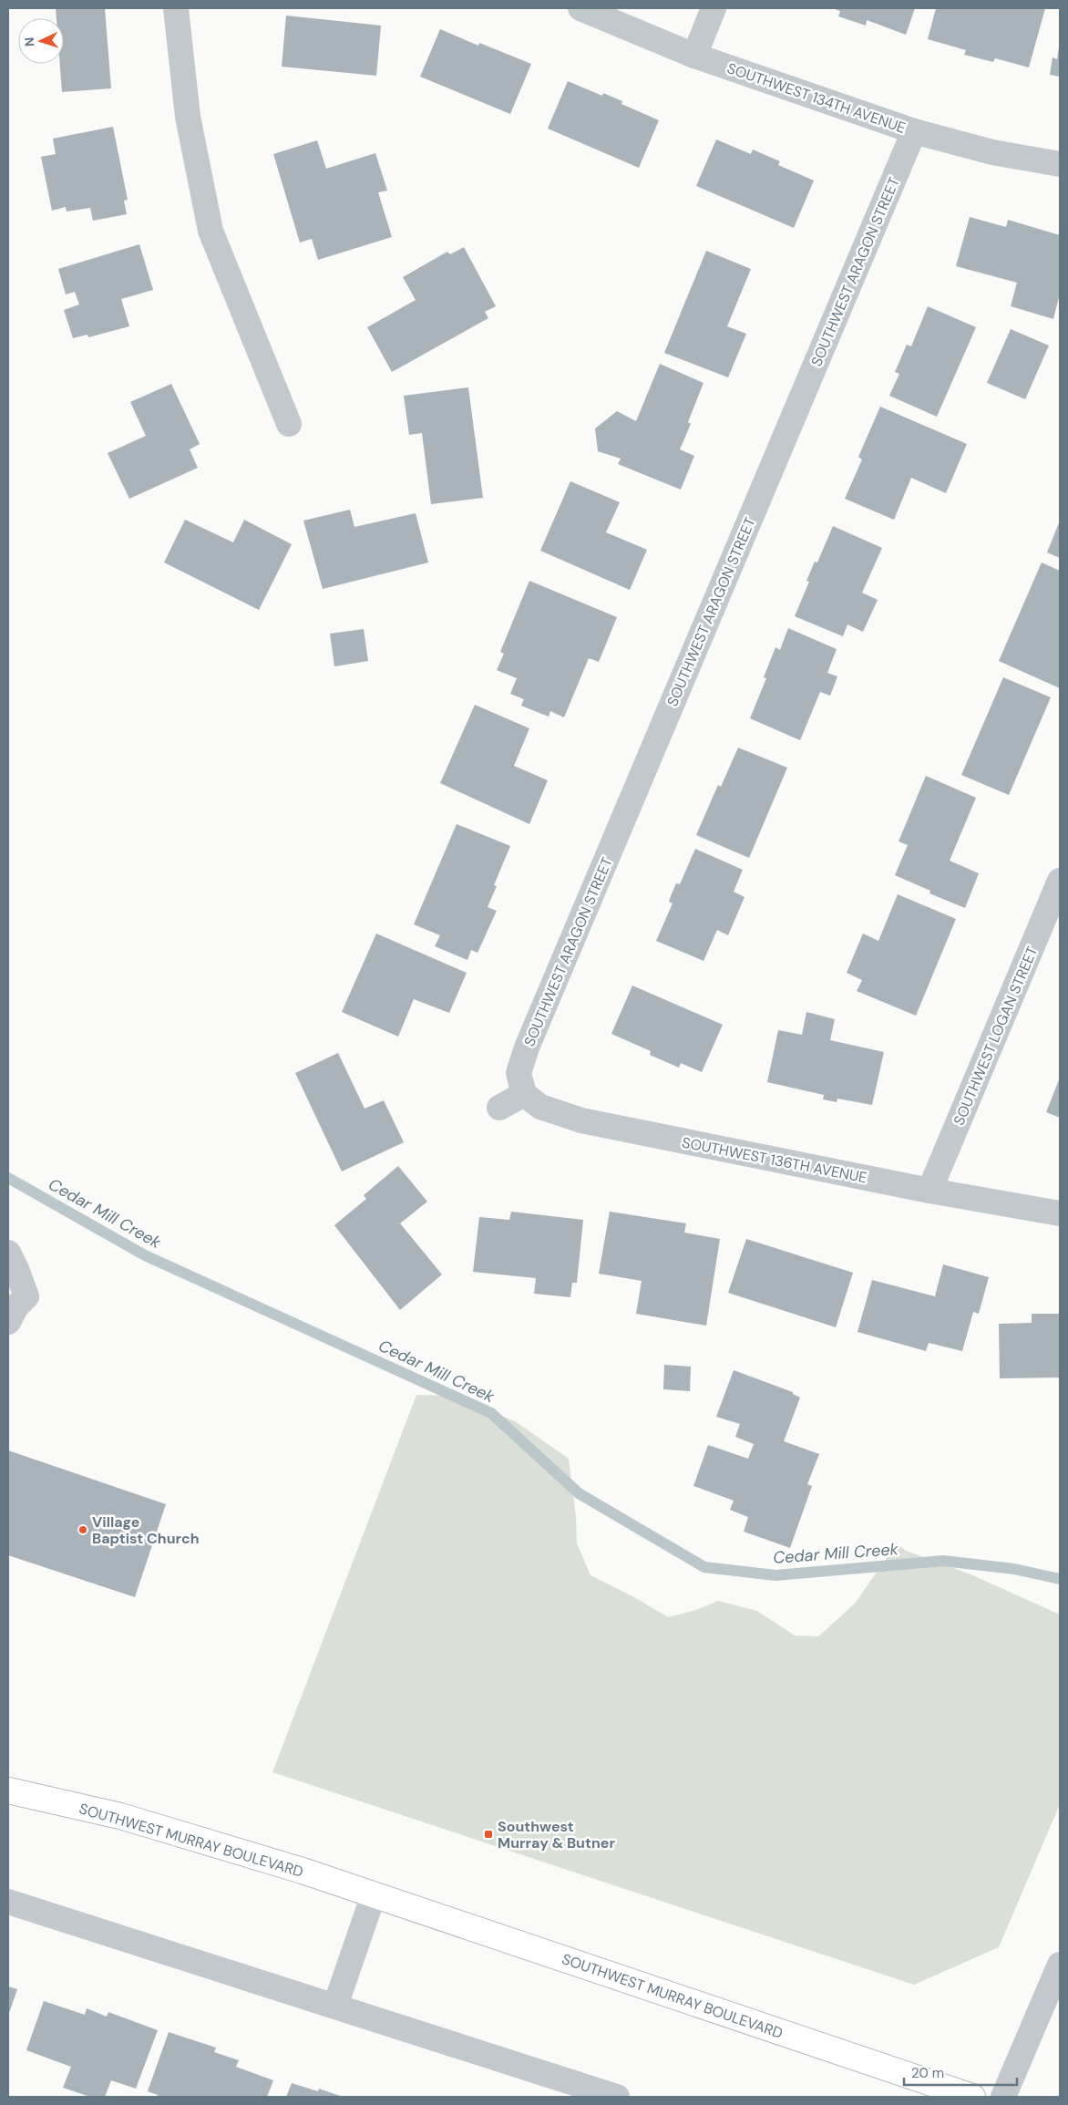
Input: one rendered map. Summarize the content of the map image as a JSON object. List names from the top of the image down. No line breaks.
{"streets":{"main road":["SOUTHWEST MURRAY BOULEVARD"],"street":["SOUTHWEST 134TH AVENUE","SOUTHWEST ARAGON STREET","SOUTHWEST LOGAN STREET","SOUTHWEST 136TH AVENUE"]},"crossings":[["SOUTHWEST 134TH AVENUE","SOUTHWEST ARAGON STREET"],["SOUTHWEST ARAGON STREET","SOUTHWEST 136TH AVENUE"],["SOUTHWEST LOGAN STREET","SOUTHWEST 136TH AVENUE"]],"water":["Cedar Mill Creek"],"places":{"other":["Village Baptist Church"],"transit":["Southwest Murray & Butner"]},"scale_bar":"20 m","north":"left"}
